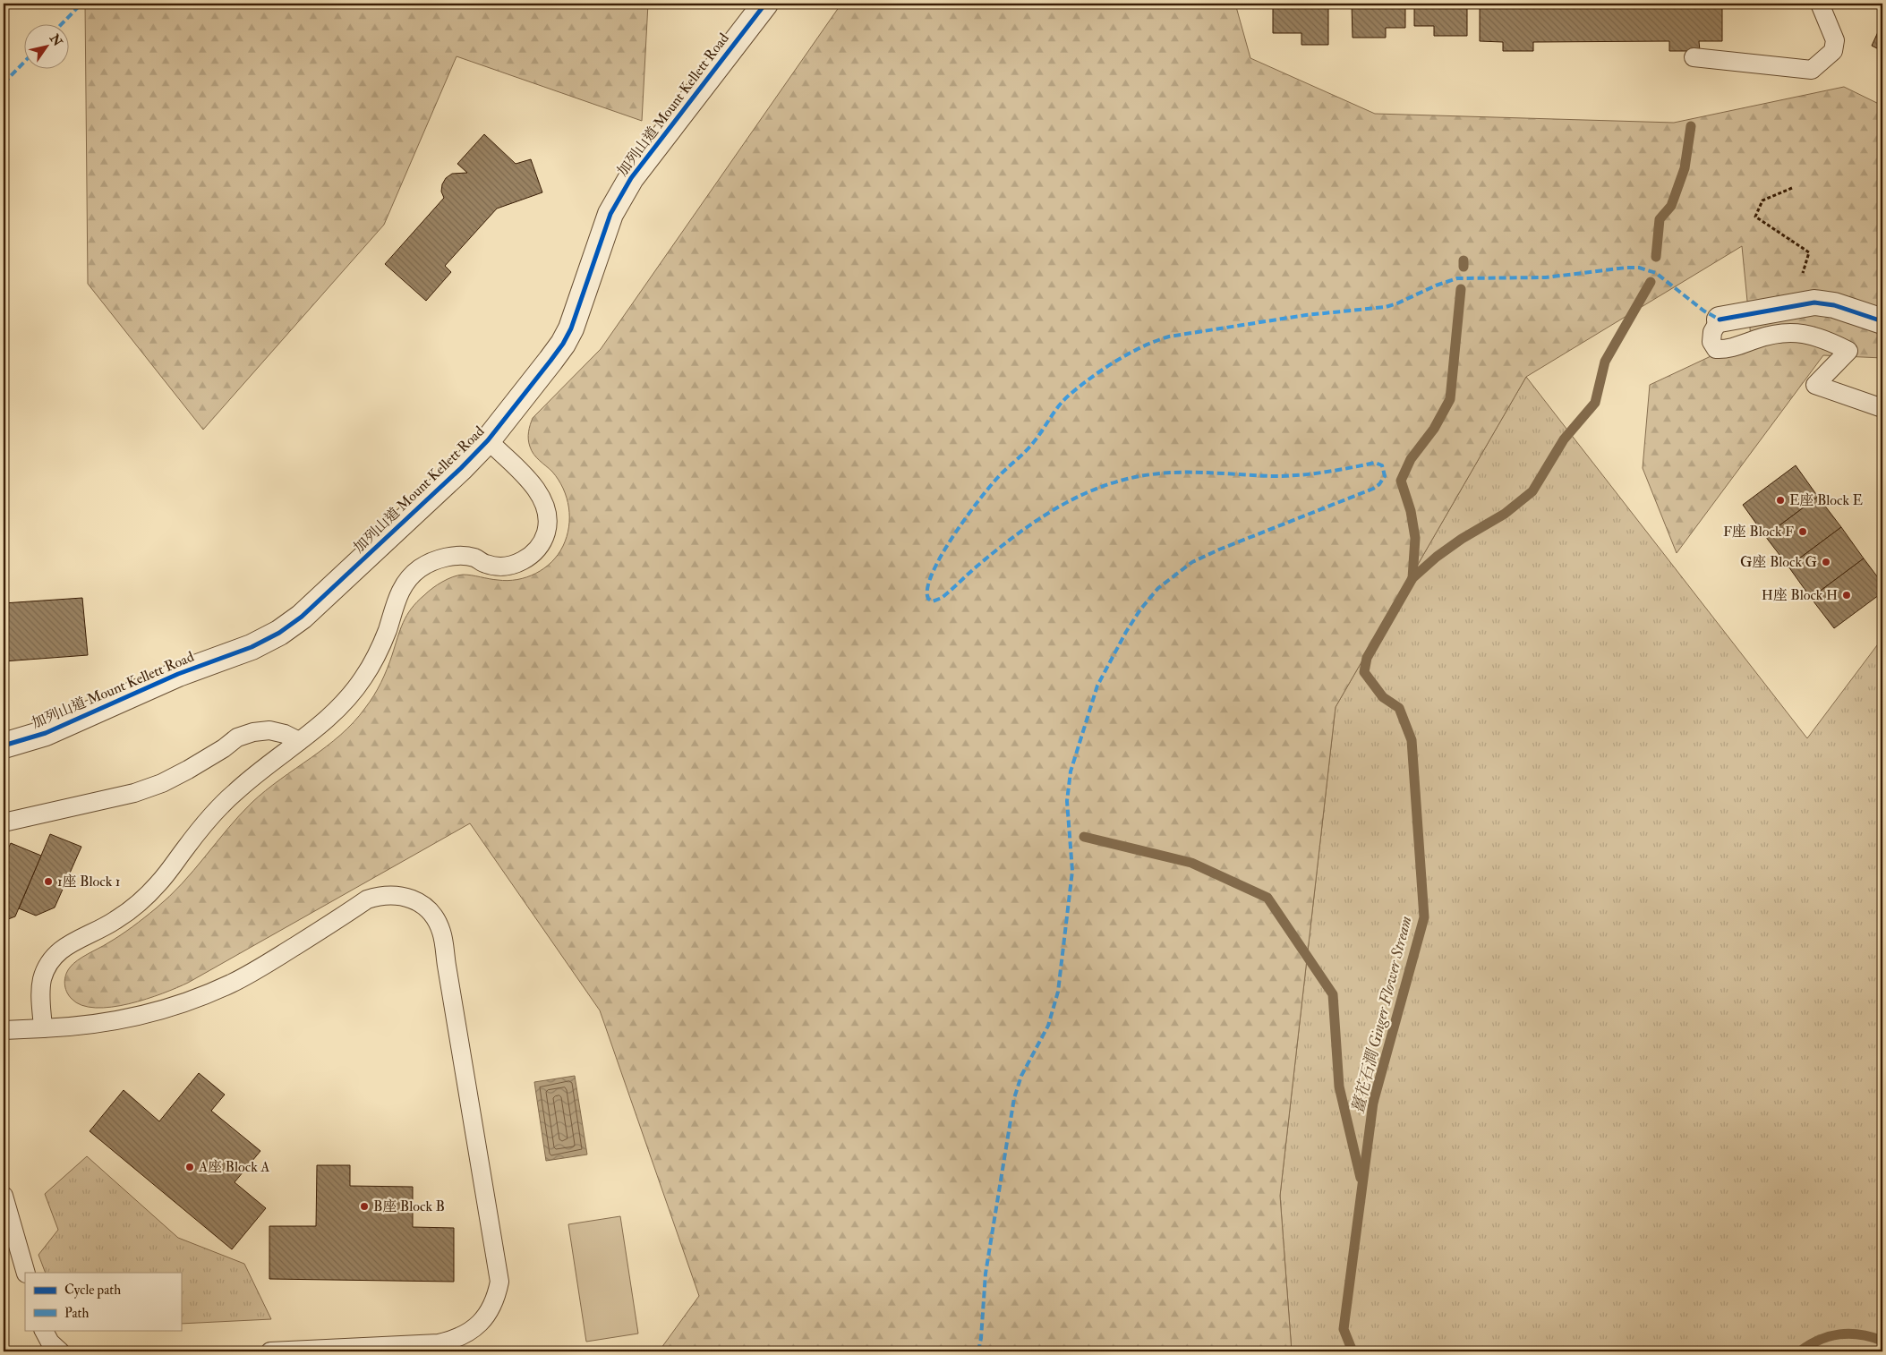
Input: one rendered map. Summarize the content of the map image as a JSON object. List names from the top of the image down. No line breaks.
{"streets":{"street":["加列山道 Mount Kellett Road"]},"water":["薑花石澗 Ginger Flower Stream"],"places":["E座 Block E","F座 Block F","G座 Block G","H座 Block H","1座 Block 1","A座 Block A","B座 Block B"],"legend":["Cycle path","Path"],"north":"top right"}
